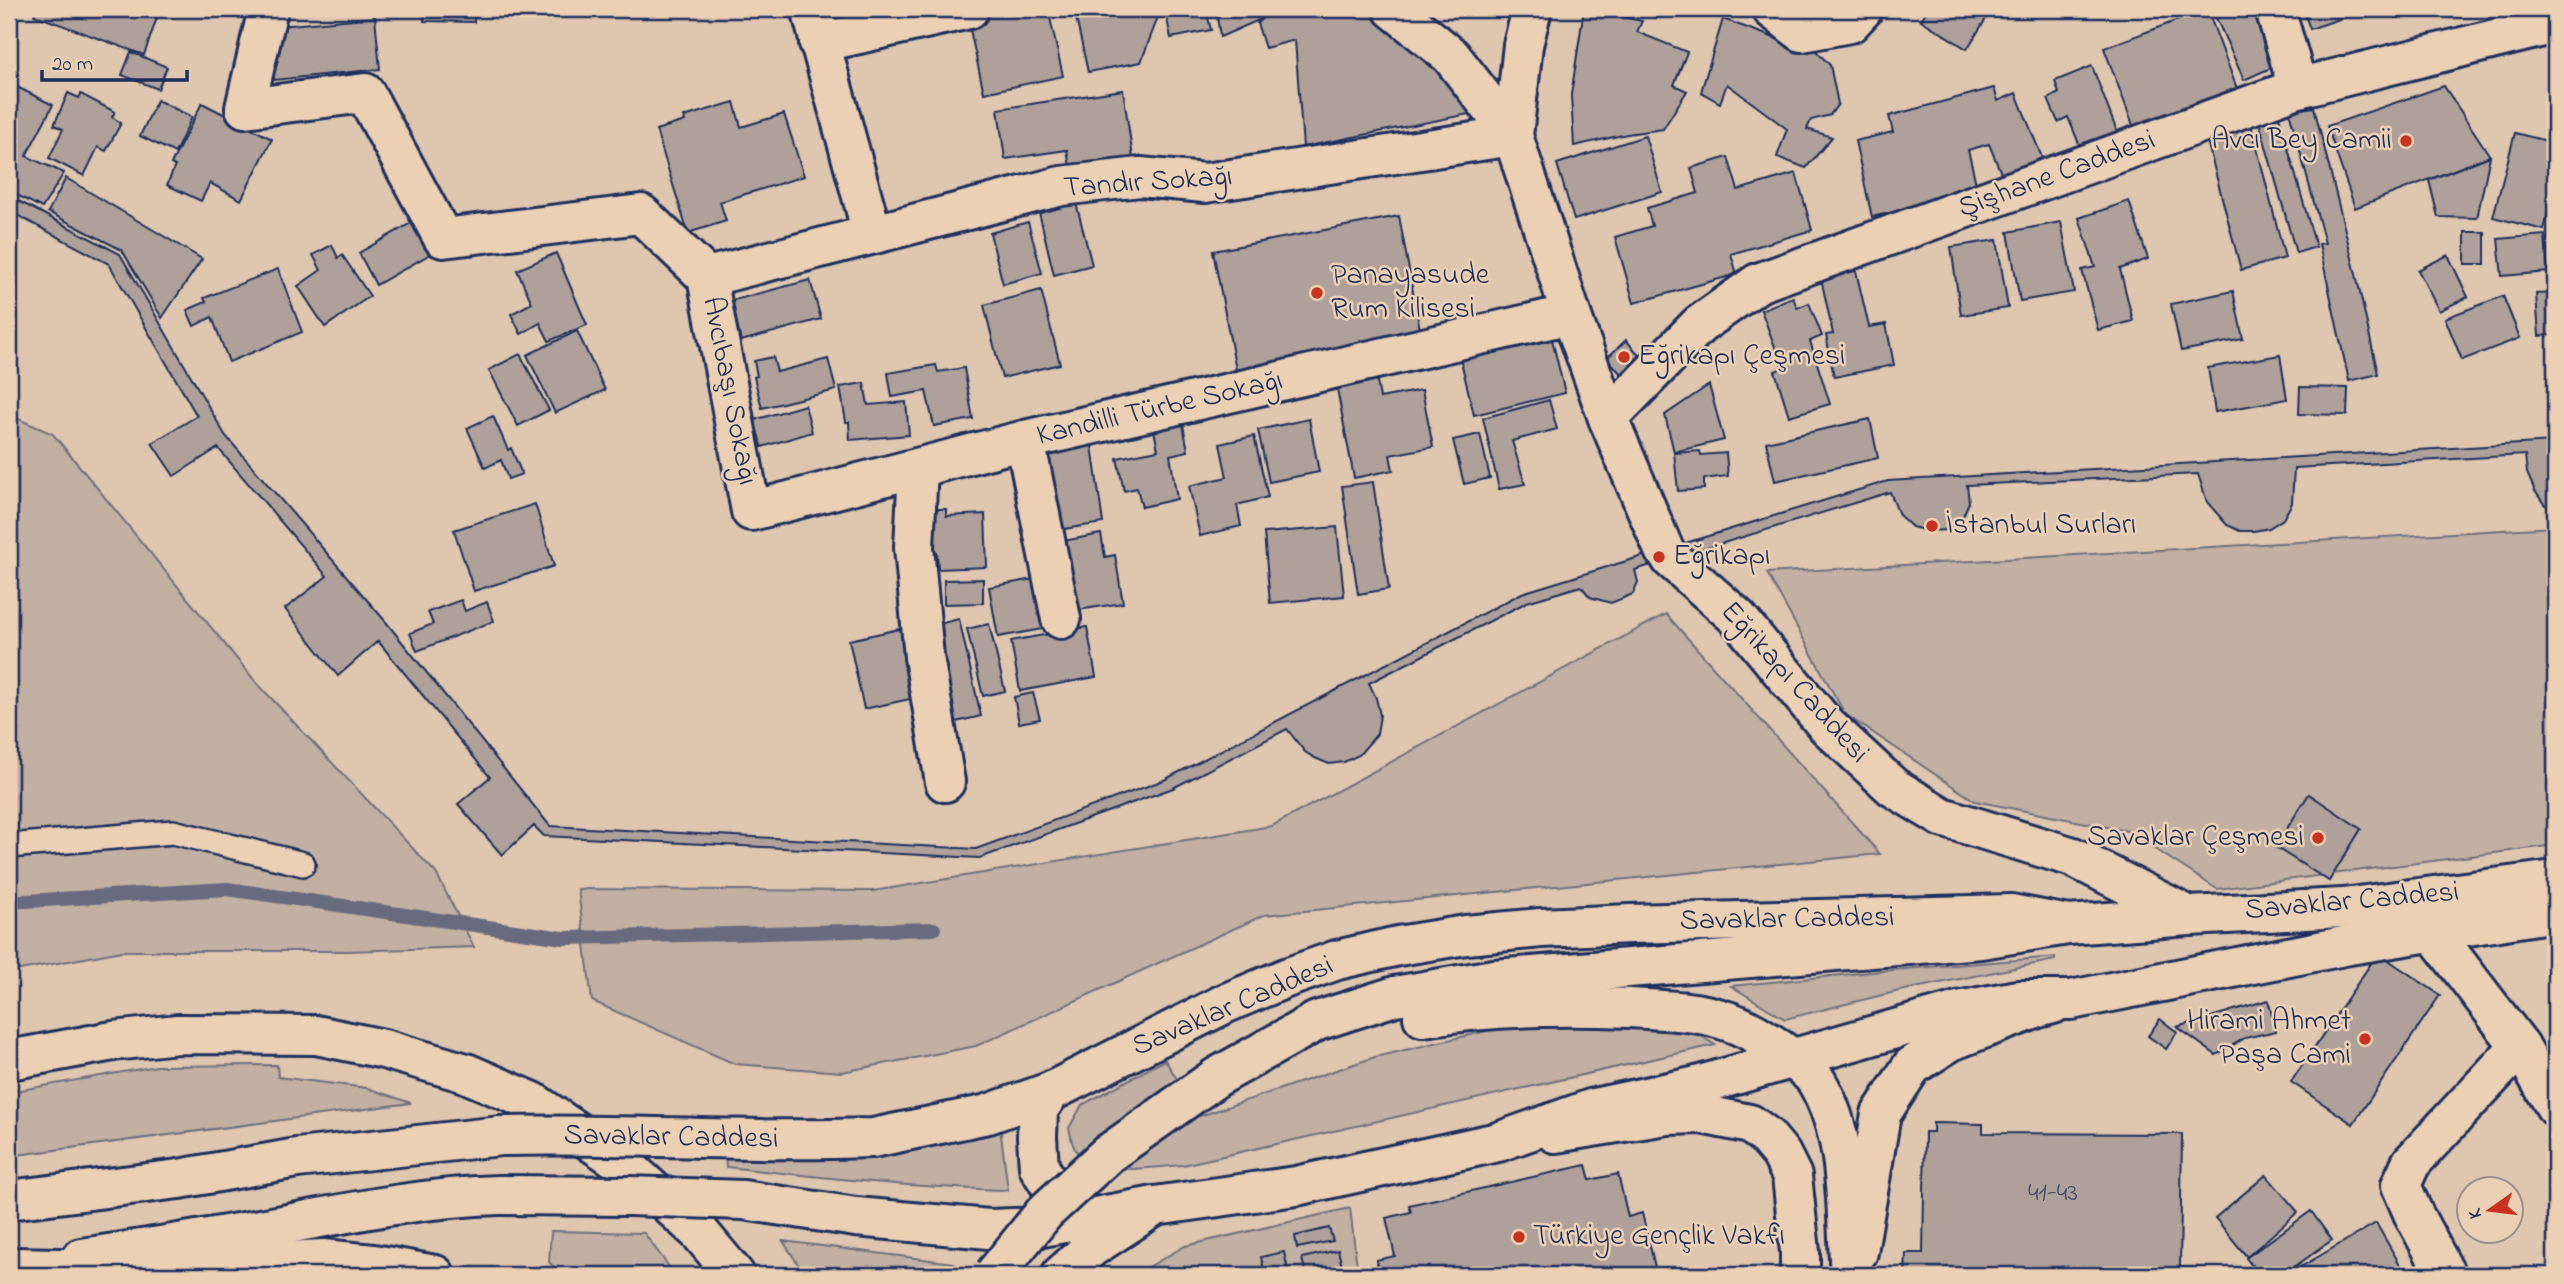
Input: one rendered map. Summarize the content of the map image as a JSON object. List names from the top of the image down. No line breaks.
{"streets":{"main road":["Şişhane Caddesi","Tandır Sokağı","Avcıbaşı Sokağı","Kandilli Türbe Sokağı","Eğrikapı Caddesi","Savaklar Caddesi"]},"crossings":[["Şişhane Caddesi","Eğrikapı Caddesi"],["Tandır Sokağı","Avcıbaşı Sokağı"],["Tandır Sokağı","Eğrikapı Caddesi"],["Avcıbaşı Sokağı","Kandilli Türbe Sokağı"],["Kandilli Türbe Sokağı","Eğrikapı Caddesi"],["Eğrikapı Caddesi","Savaklar Caddesi"]],"places":["Avcı Bey Camii","Panayasude Rum Kilisesi","Eğrikapı Çeşmesi","İstanbul Surları","Eğrikapı","Savaklar Çeşmesi","Hirami Ahmet Paşa Cami","Türkiye Gençlik Vakfı"],"house_numbers":["41-43"],"scale_bar":"20 m","north":"left"}
